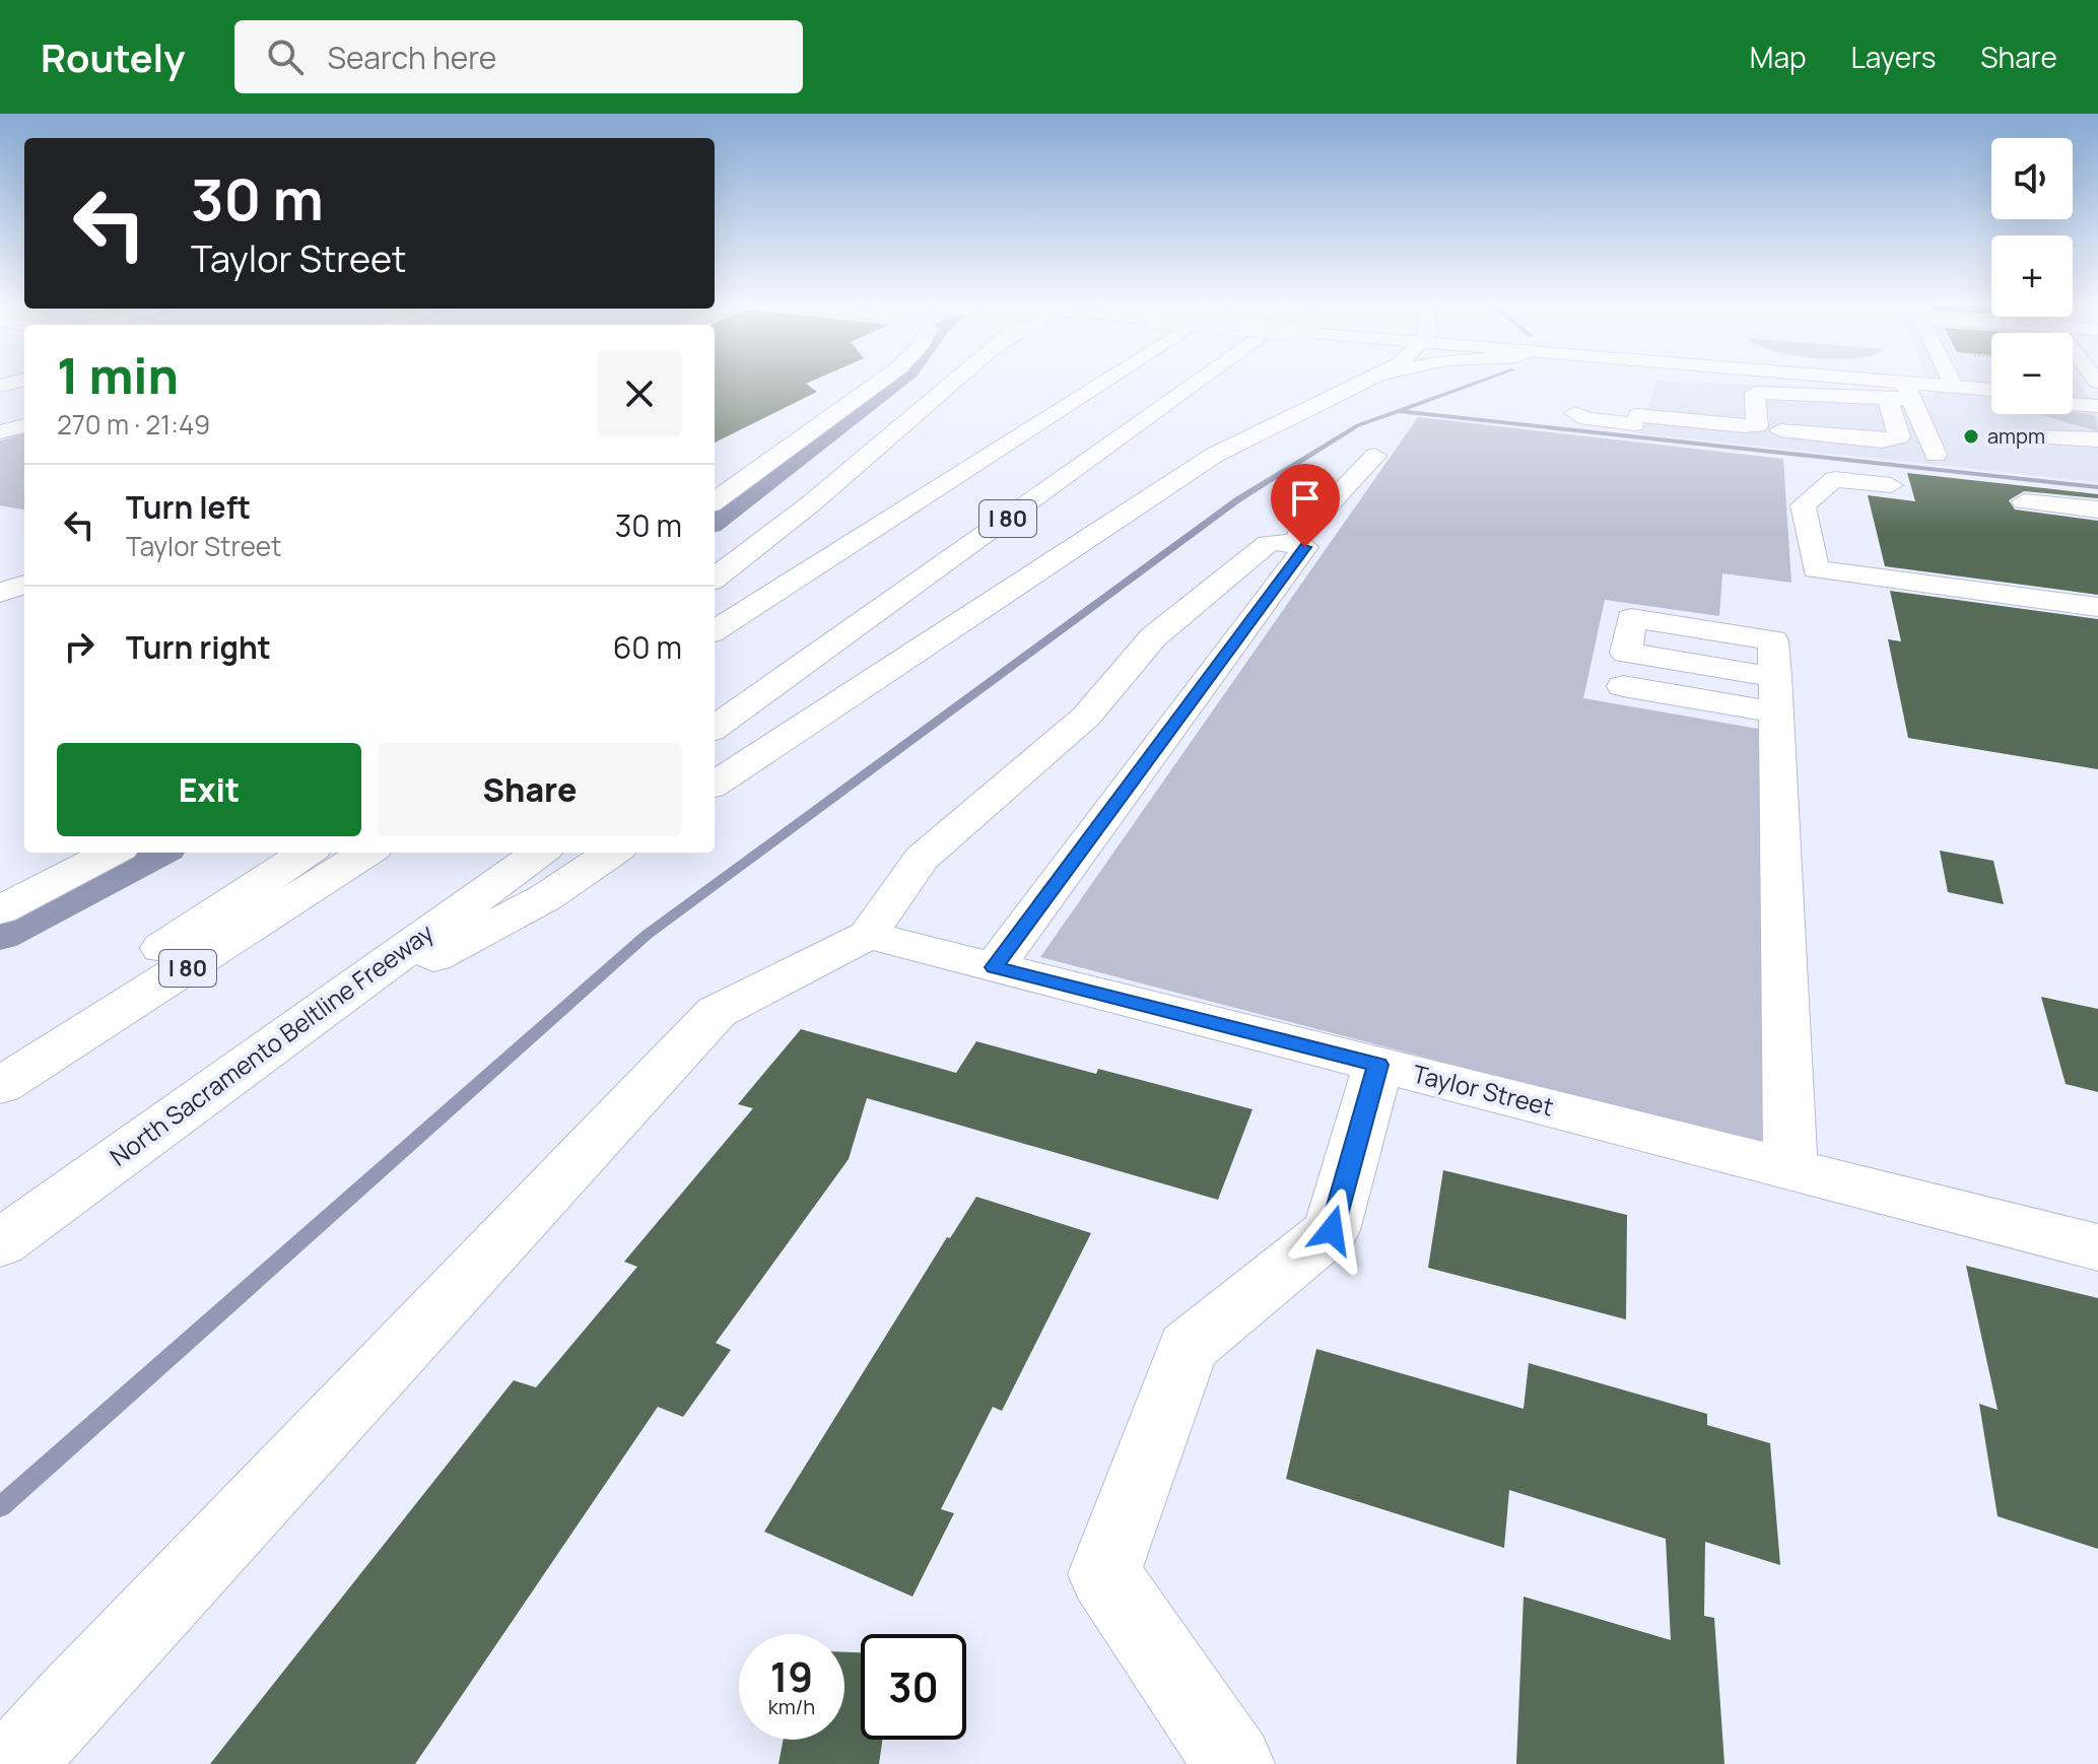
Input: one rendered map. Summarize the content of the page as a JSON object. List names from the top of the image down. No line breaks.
{"streets":{"main road":["I 80","North Sacramento Beltline Freeway","Taylor Street"]},"places":["ampm"],"page":{"header":"Routely","search":"Search here","nav":["Map","Layers","Share"],"map_buttons":["+","−"],"turn":["30 m","Taylor Street"],"heading":["1 min","270 m · 21:49"],"list":[{"name":"Turn left","note":"Taylor Street","value":"30 m"},{"name":"Turn right","value":"60 m"}],"buttons":["Exit","Share"],"speed":"19 km/h","limit":"30"}}
